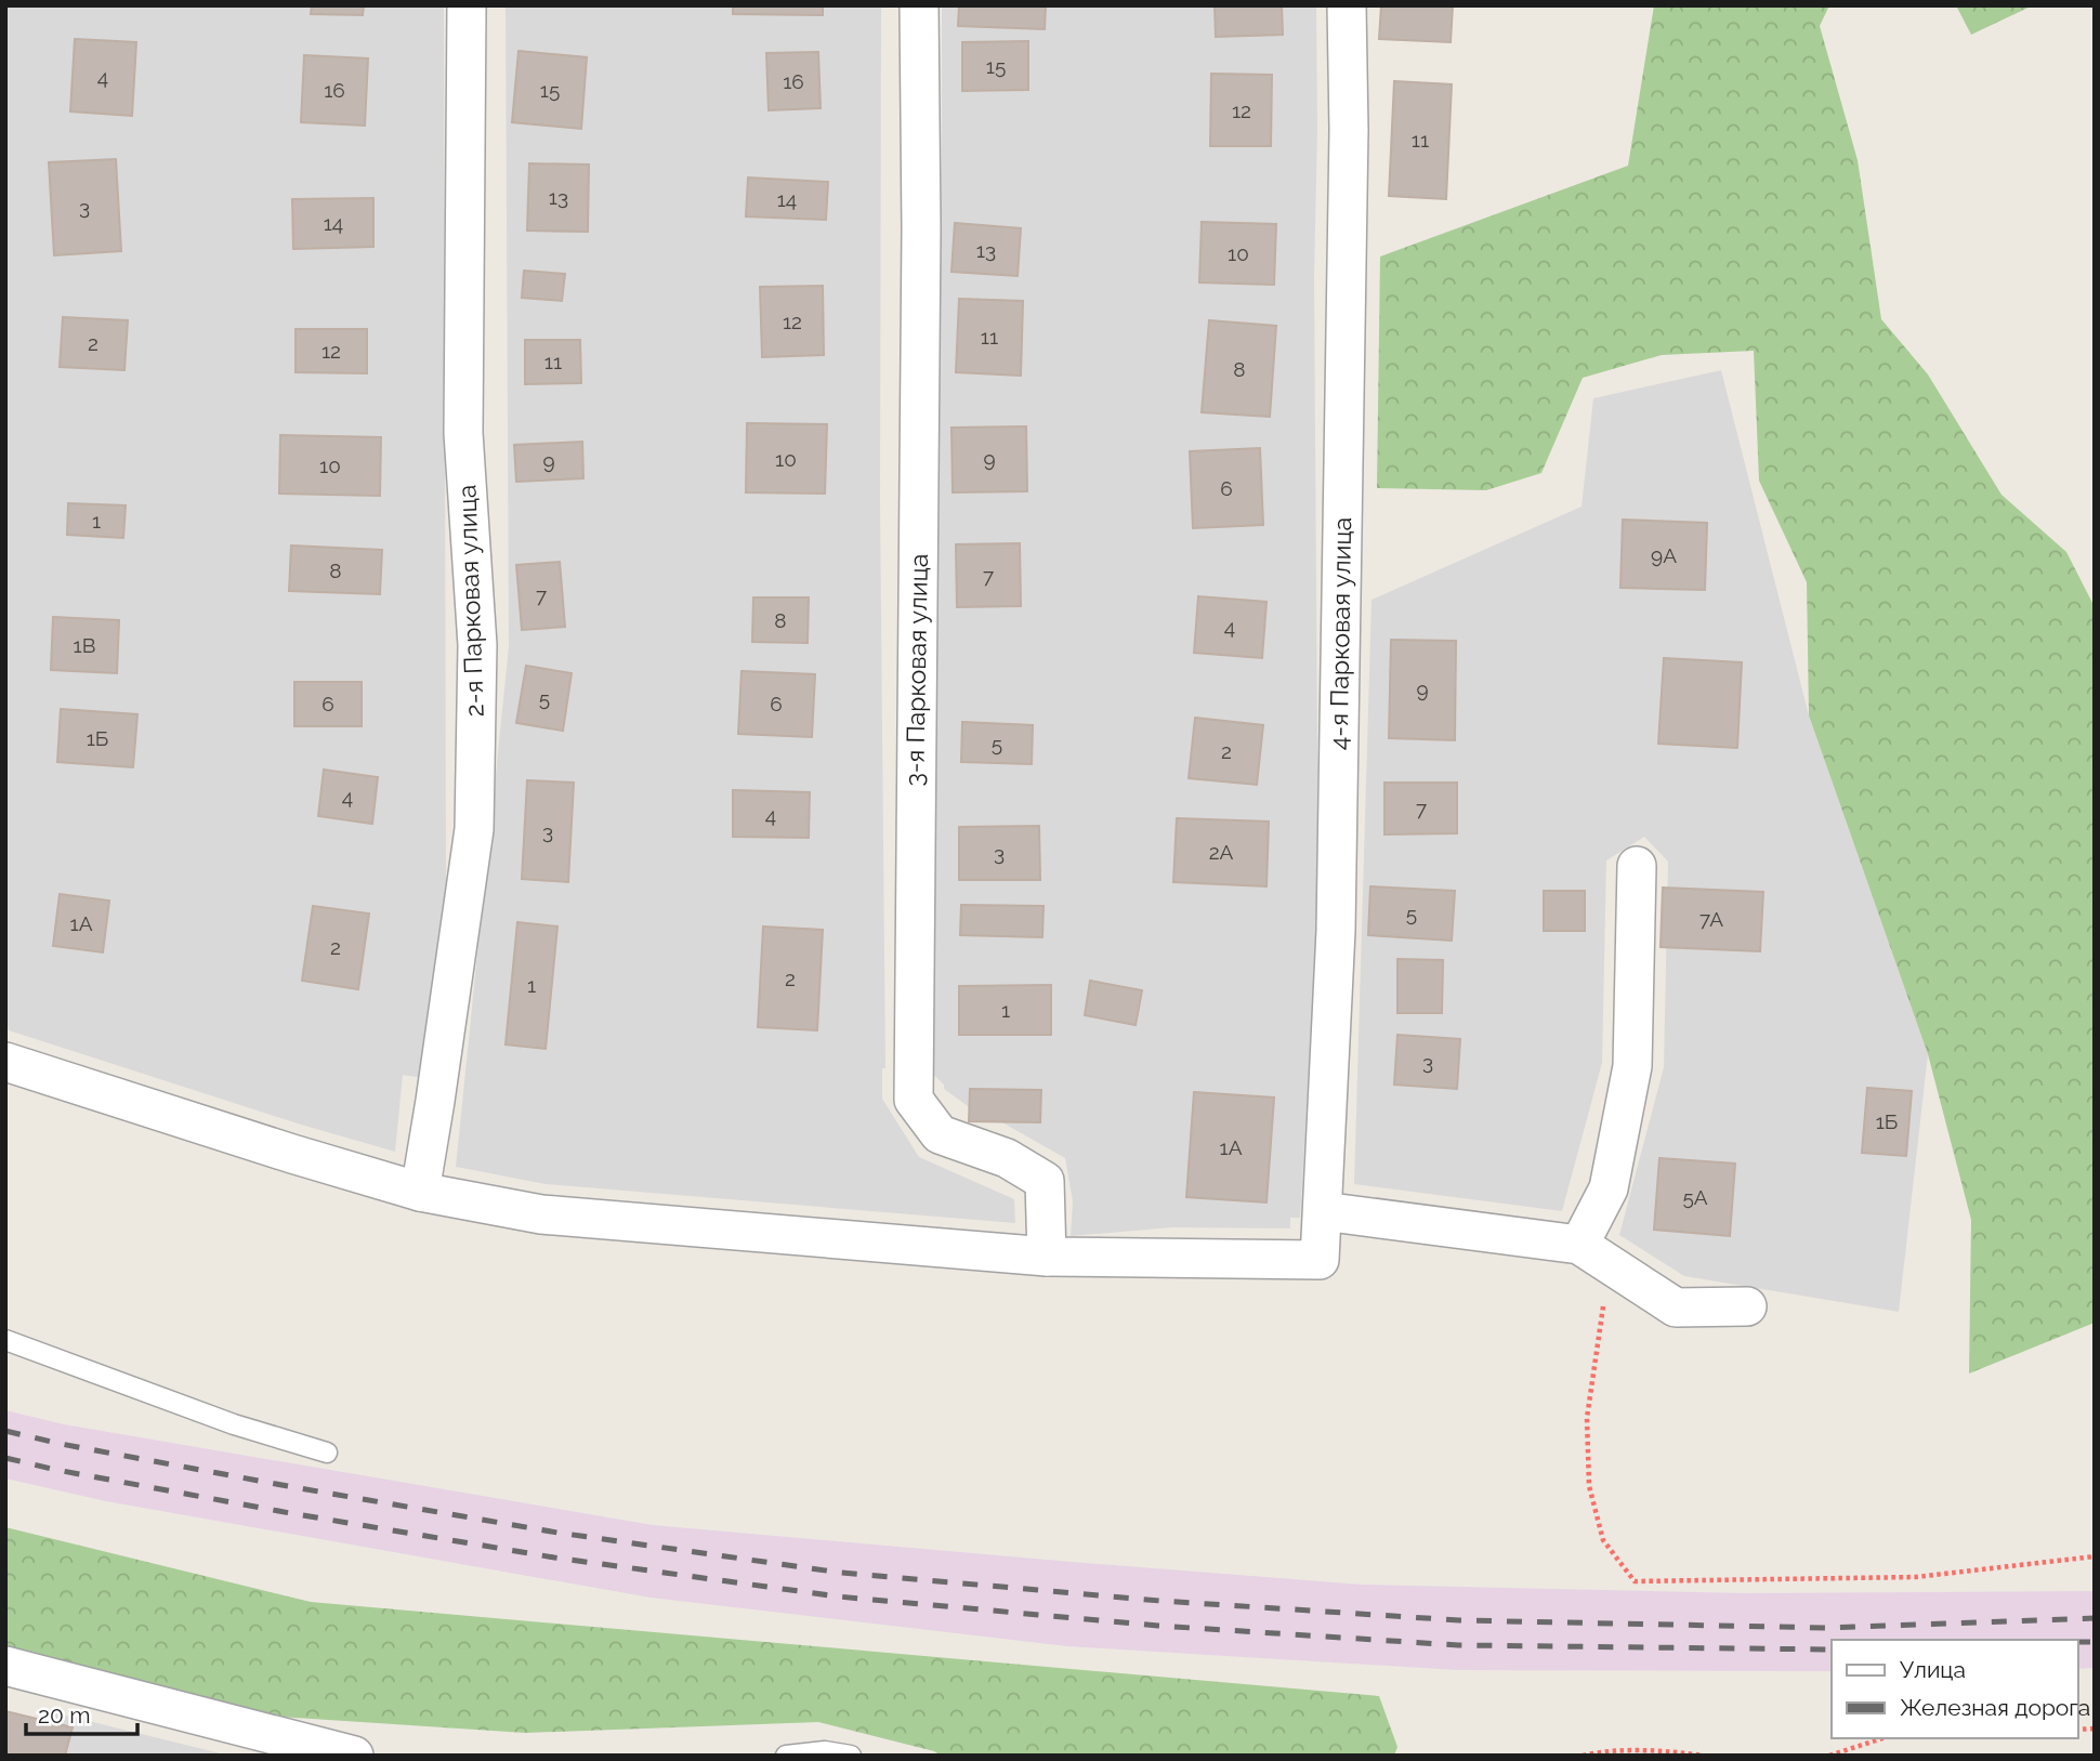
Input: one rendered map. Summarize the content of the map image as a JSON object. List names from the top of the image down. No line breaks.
{"streets":{"street":["2-я Парковая улица","4-я Парковая улица","3-я Парковая улица"]},"crossings":[["4-я Парковая улица","3-я Парковая улица"]],"house_numbers":["15","4","16","16","15","12","11","13","14","3","14","13","10","12","11","2","12","11","8","10","9","9","10","6","1","9А","8","7","7","8","4","1В","9","5","6","6","1Б","5","2","4","7","4","3","2А","3","5","7А","1А","2","2","1","1","3","1Б","1А","5А"],"legend":["Улица","Железная дорога"],"scale_bar":"20 m"}
